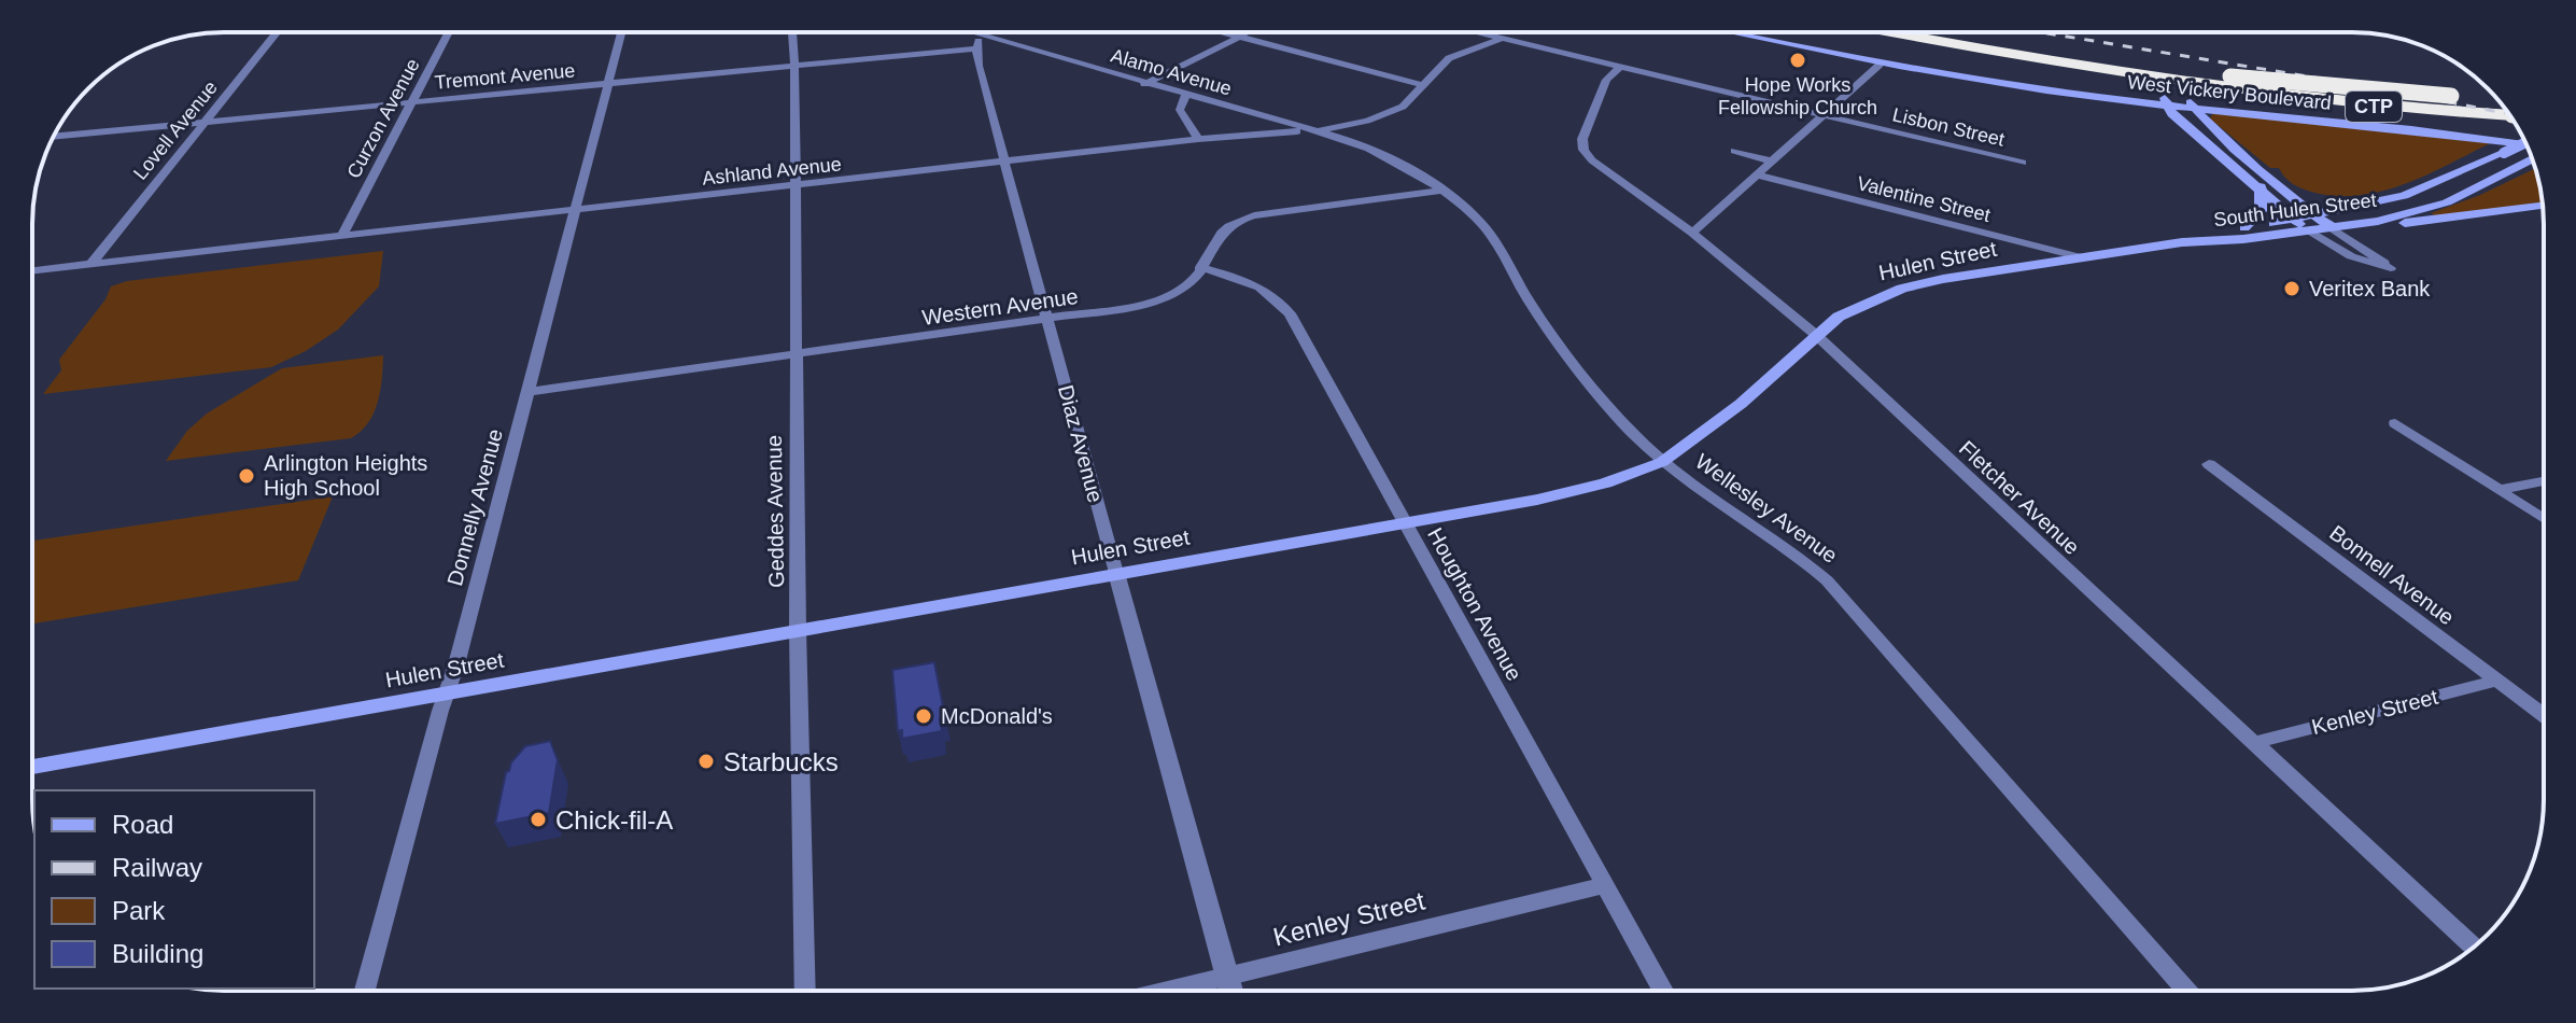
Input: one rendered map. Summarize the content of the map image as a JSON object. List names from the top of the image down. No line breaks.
{"streets":{"highway":["CTP"],"main road":["West Vickery Boulevard","South Hulen Street","Hulen Street"],"street":["Alamo Avenue","Tremont Avenue","Curzon Avenue","Lisbon Street","Lovell Avenue","Ashland Avenue","Valentine Street","Western Avenue","Diaz Avenue","Fletcher Avenue","Donnelly Avenue","Wellesley Avenue","Geddes Avenue","Bonnell Avenue","Houghton Avenue","Kenley Street"]},"crossings":[["Alamo Avenue","Ashland Avenue"],["Alamo Avenue","Wellesley Avenue"],["Tremont Avenue","Curzon Avenue"],["Tremont Avenue","Lovell Avenue"],["Tremont Avenue","Diaz Avenue"],["Tremont Avenue","Donnelly Avenue"],["Tremont Avenue","Geddes Avenue"],["Curzon Avenue","Ashland Avenue"],["Lisbon Street","Ashland Avenue"],["Lisbon Street","Fletcher Avenue"],["Lovell Avenue","Ashland Avenue"],["Ashland Avenue","Diaz Avenue"],["Ashland Avenue","Donnelly Avenue"],["Ashland Avenue","Wellesley Avenue"],["Ashland Avenue","Geddes Avenue"],["Valentine Street","Hulen Street"],["South Hulen Street","Hulen Street"],["Hulen Street","Diaz Avenue"],["Hulen Street","Fletcher Avenue"],["Hulen Street","Donnelly Avenue"],["Hulen Street","Wellesley Avenue"],["Hulen Street","Geddes Avenue"],["Hulen Street","Houghton Avenue"],["Western Avenue","Diaz Avenue"],["Western Avenue","Donnelly Avenue"],["Western Avenue","Wellesley Avenue"],["Western Avenue","Geddes Avenue"],["Western Avenue","Houghton Avenue"],["Diaz Avenue","Kenley Street"],["Fletcher Avenue","Kenley Street"],["Bonnell Avenue","Kenley Street"],["Houghton Avenue","Kenley Street"]],"places":["Hope Works Fellowship Church","Veritex Bank","Arlington Heights High School","McDonald's","Starbucks","Chick-fil-A"],"legend":["Road","Railway","Park","Building"]}
